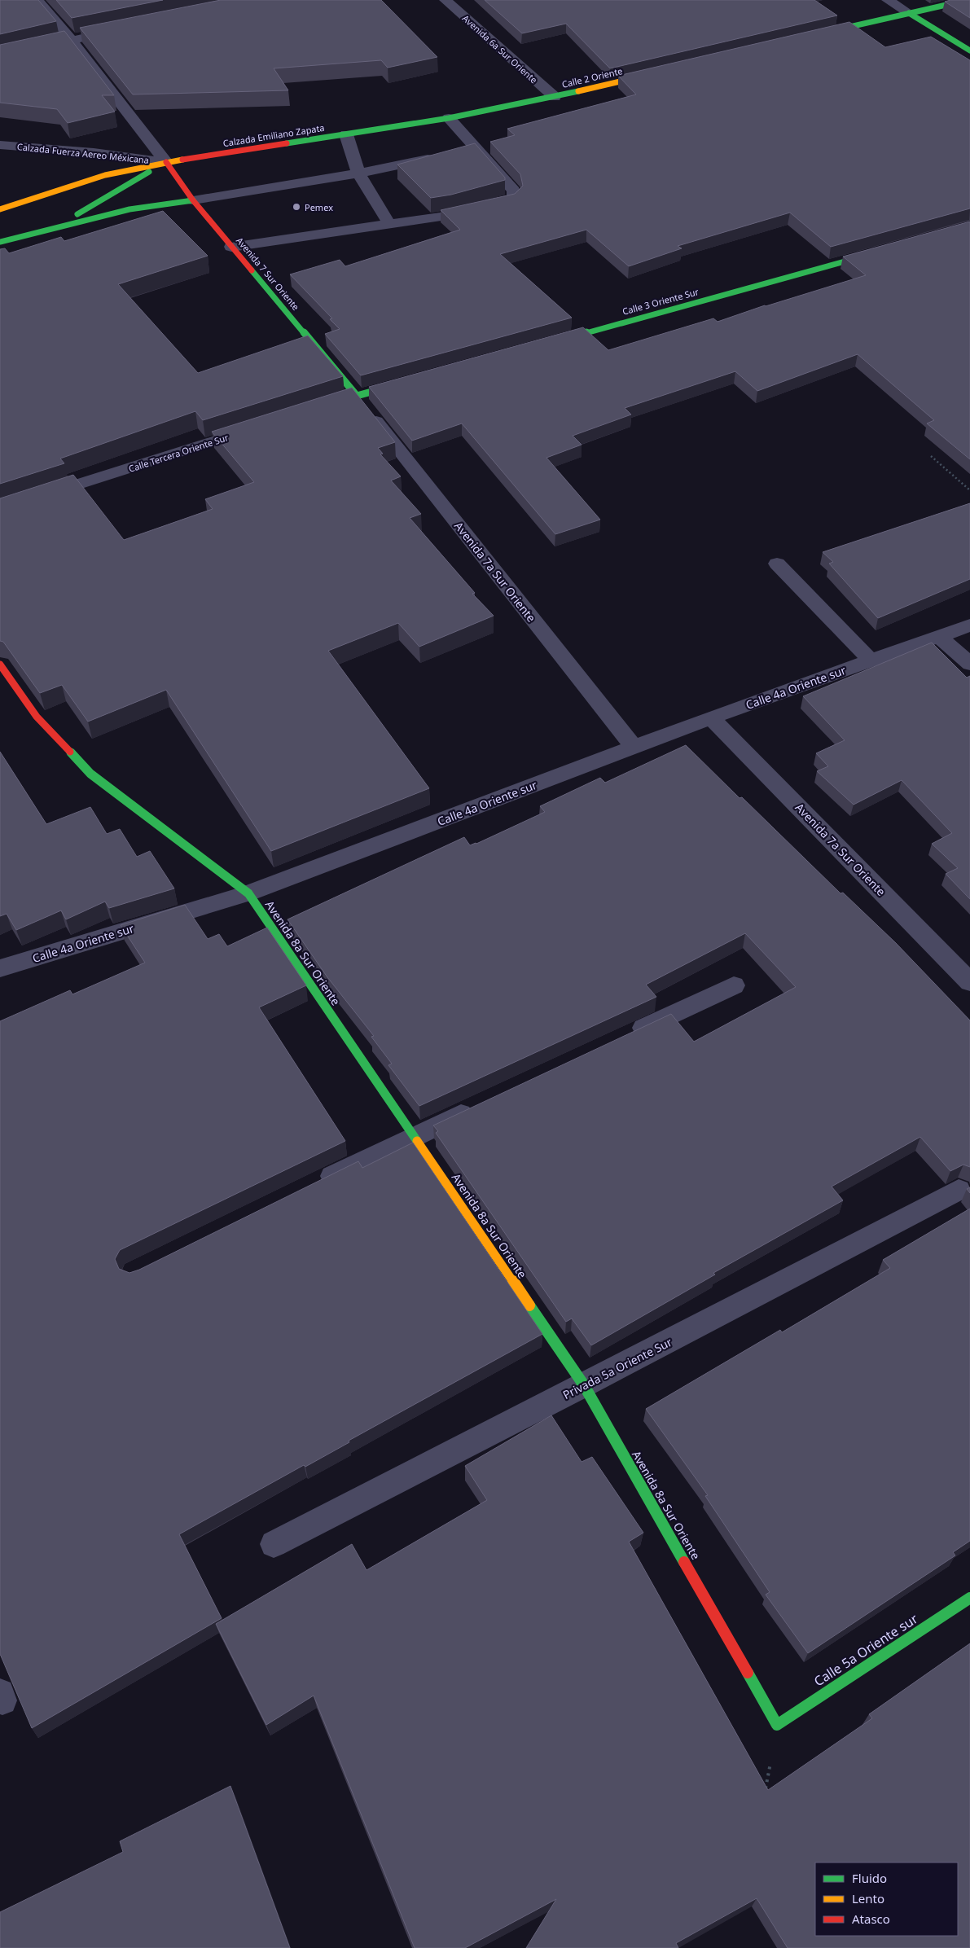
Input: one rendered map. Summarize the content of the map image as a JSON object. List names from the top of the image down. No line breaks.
{"streets":{"main road":["Calle 2 Oriente","Calzada Emiliano Zapata","Avenida 7 Sur Oriente","Calle 3 Oriente Sur","Avenida 8a Sur Oriente","Calle 5a Oriente sur"],"street":["Avenida 6a Sur Oriente","Calzada Fuerza Aereo Méxicana","Calle Tercera Oriente Sur","Avenida 7a Sur Oriente","Calle 4a Oriente sur","Privada 5a Oriente Sur"]},"crossings":[["Avenida 6a Sur Oriente","Calle 2 Oriente"],["Avenida 6a Sur Oriente","Calzada Emiliano Zapata"],["Calle 2 Oriente","Calzada Emiliano Zapata"],["Calzada Emiliano Zapata","Calzada Fuerza Aereo Méxicana"],["Calzada Emiliano Zapata","Avenida 7 Sur Oriente"],["Calzada Fuerza Aereo Méxicana","Avenida 7 Sur Oriente"],["Avenida 7 Sur Oriente","Avenida 7a Sur Oriente"],["Avenida 7a Sur Oriente","Calle 4a Oriente sur"],["Calle 4a Oriente sur","Avenida 8a Sur Oriente"],["Avenida 8a Sur Oriente","Privada 5a Oriente Sur"],["Avenida 8a Sur Oriente","Calle 5a Oriente sur"]],"places":["Pemex"],"legend":["Fluido","Lento","Atasco"]}
